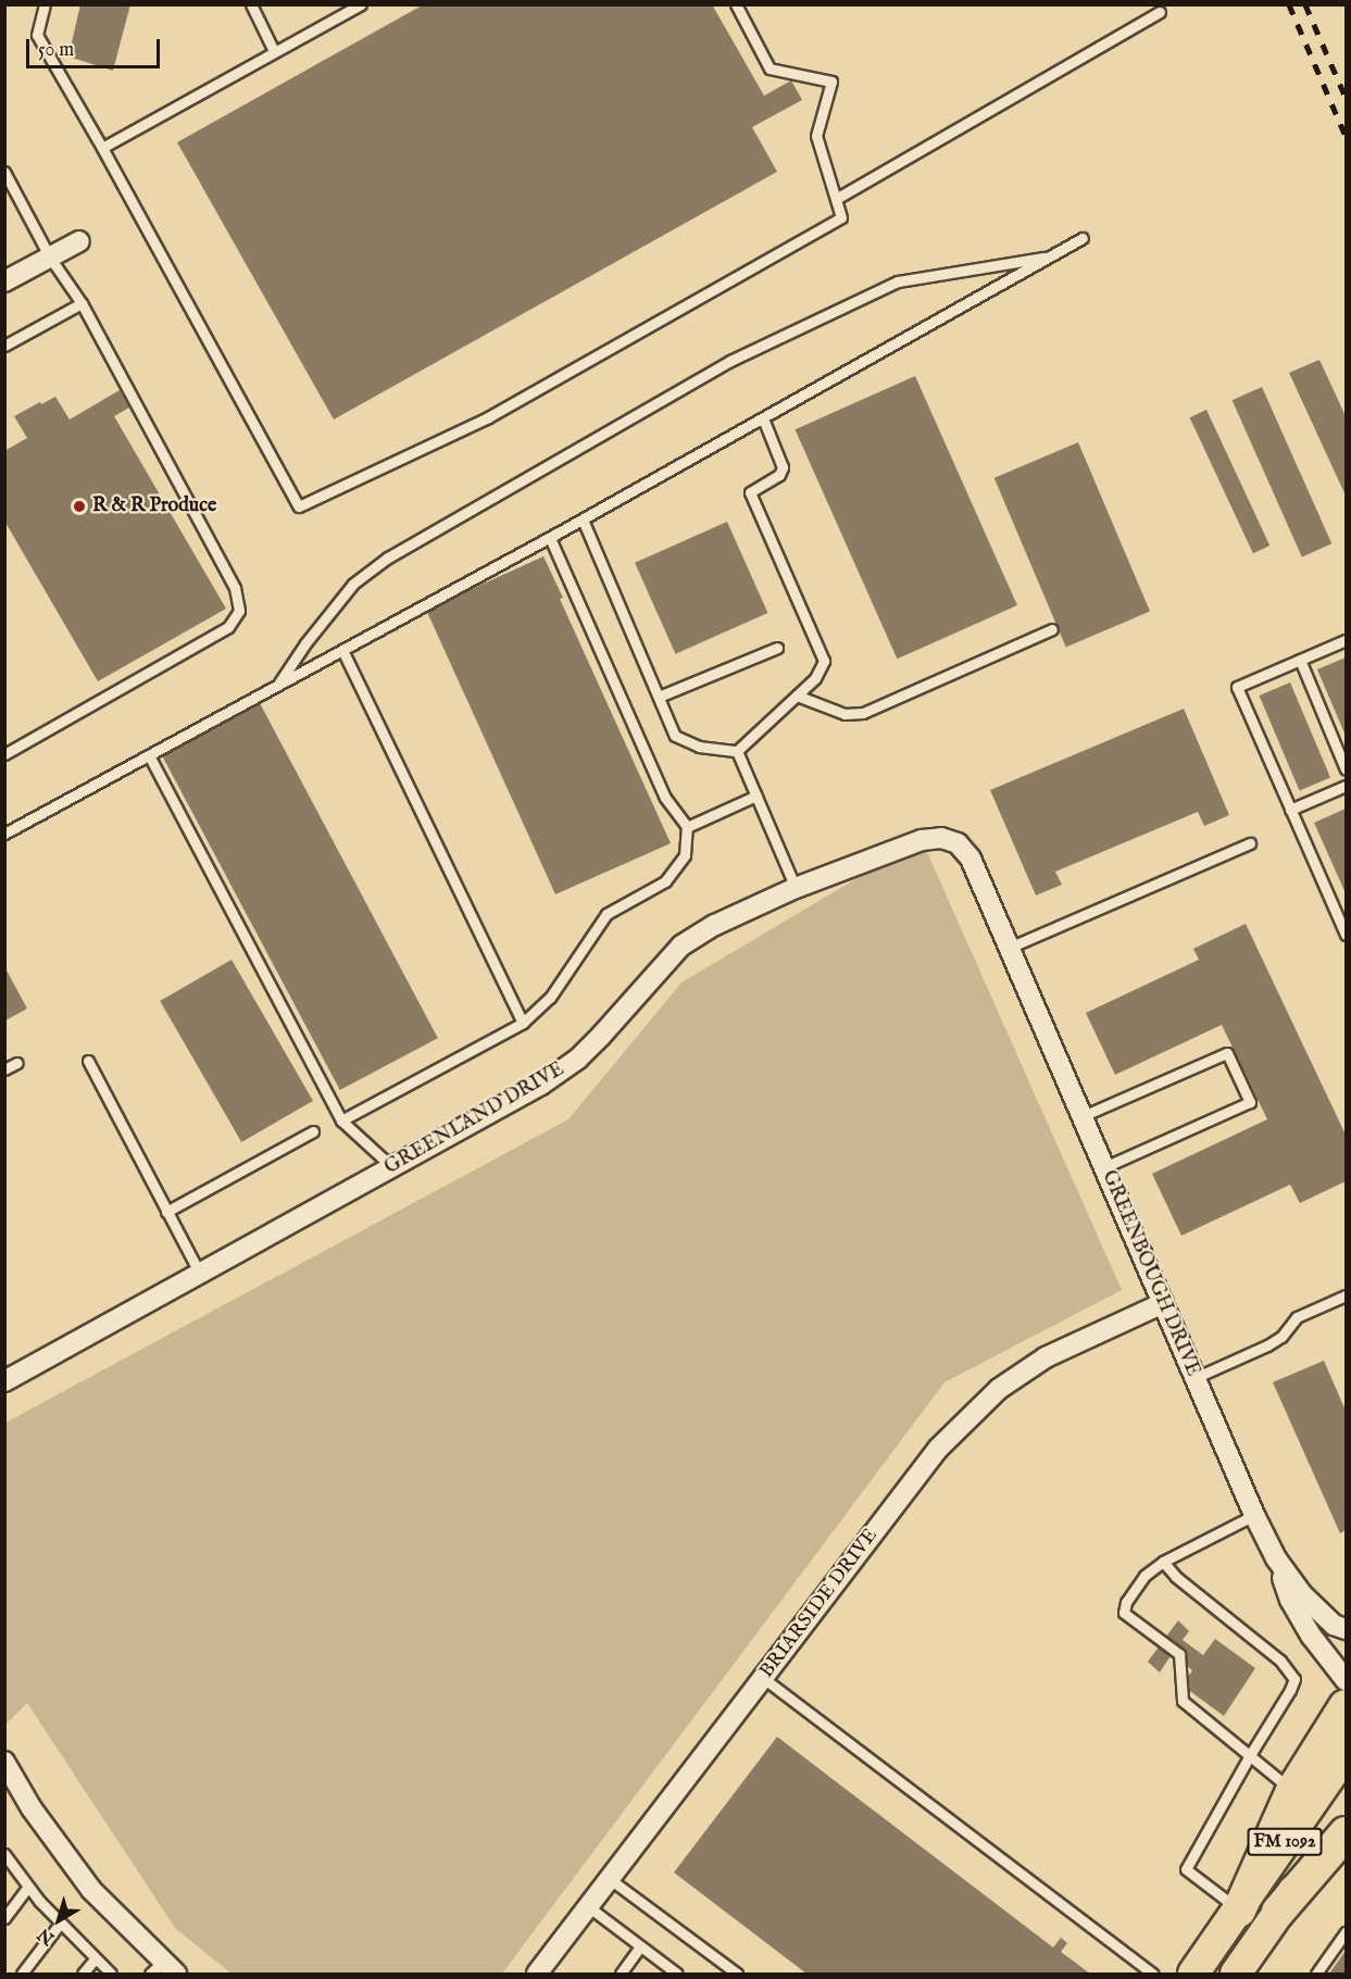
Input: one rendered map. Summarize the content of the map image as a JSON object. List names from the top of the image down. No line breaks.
{"streets":{"main road":["FM 1092"],"street":["GREENLAND DRIVE","GREENBOUGH DRIVE","BRIARSIDE DRIVE"]},"crossings":[["GREENLAND DRIVE","GREENBOUGH DRIVE"],["GREENBOUGH DRIVE","BRIARSIDE DRIVE"]],"places":["R & R Produce"],"scale_bar":"50 m","north":"bottom left"}
